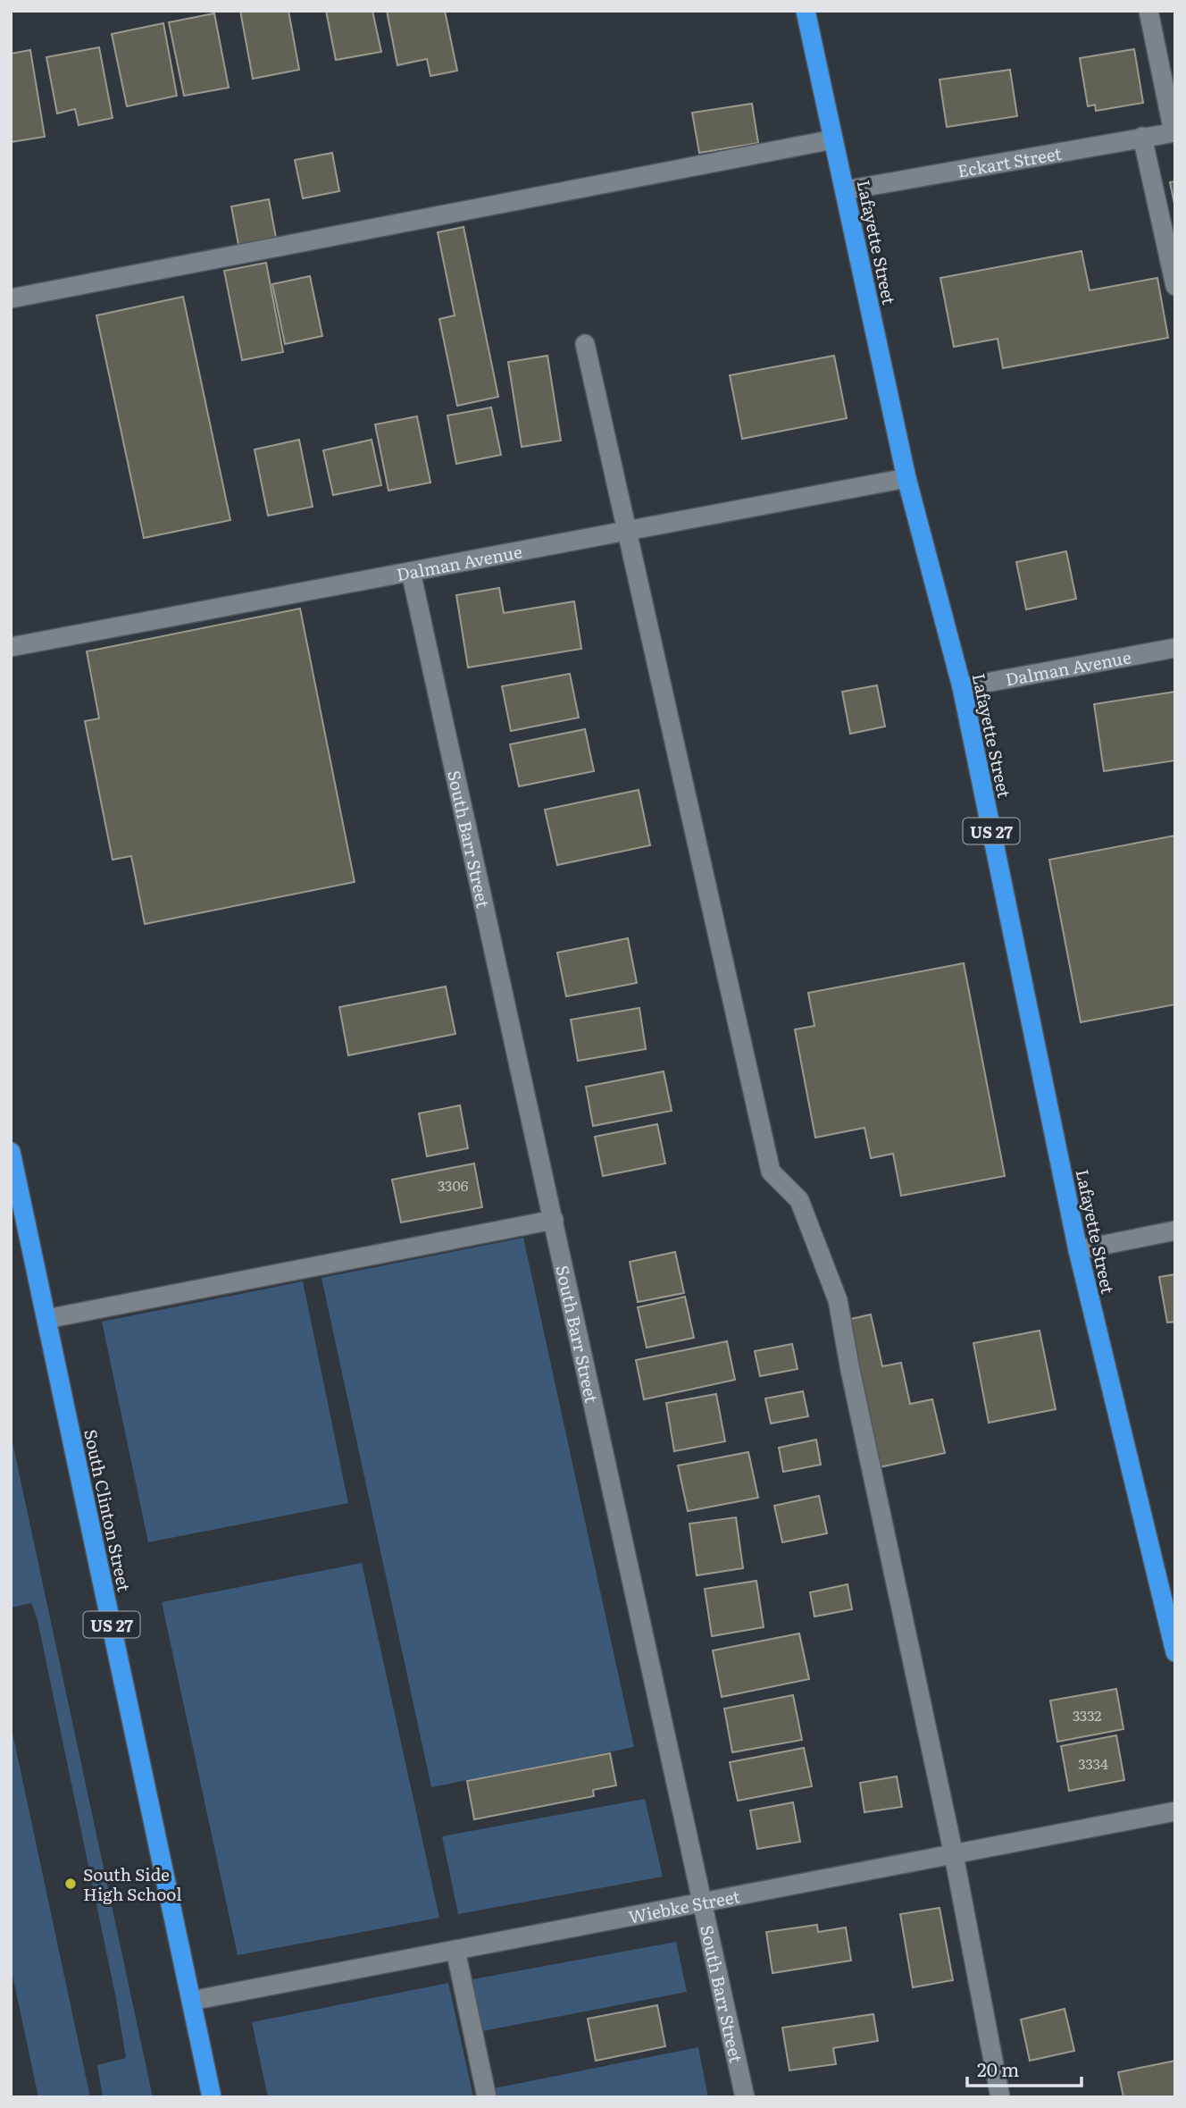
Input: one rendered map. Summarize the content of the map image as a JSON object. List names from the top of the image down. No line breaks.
{"streets":{"highway":["Lafayette Street","US 27","South Clinton Street"],"street":["Eckart Street","Dalman Avenue","South Barr Street","Wiebke Street"]},"crossings":[["Eckart Street","Lafayette Street"],["Lafayette Street","Dalman Avenue"],["Dalman Avenue","South Barr Street"],["South Barr Street","Wiebke Street"],["South Clinton Street","Wiebke Street"]],"places":["South Side High School"],"house_numbers":["3306","3332","3334"],"scale_bar":"20 m"}
